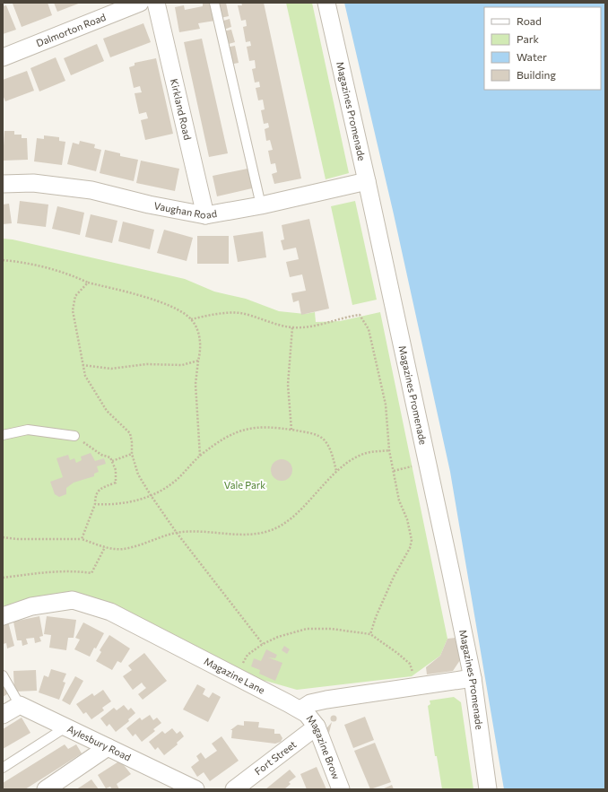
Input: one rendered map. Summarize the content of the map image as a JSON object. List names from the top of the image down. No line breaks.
{"streets":{"street":["Dalmorton Road","Kirkland Road","Magazines Promenade","Vaughan Road","Magazine Lane","Aylesbury Road","Magazine Brow","Fort Street"]},"crossings":[["Kirkland Road","Vaughan Road"],["Magazines Promenade","Vaughan Road"],["Magazine Lane","Magazine Brow"],["Magazine Brow","Fort Street"]],"parks":["Vale Park"],"legend":["Road","Park","Water","Building"]}
